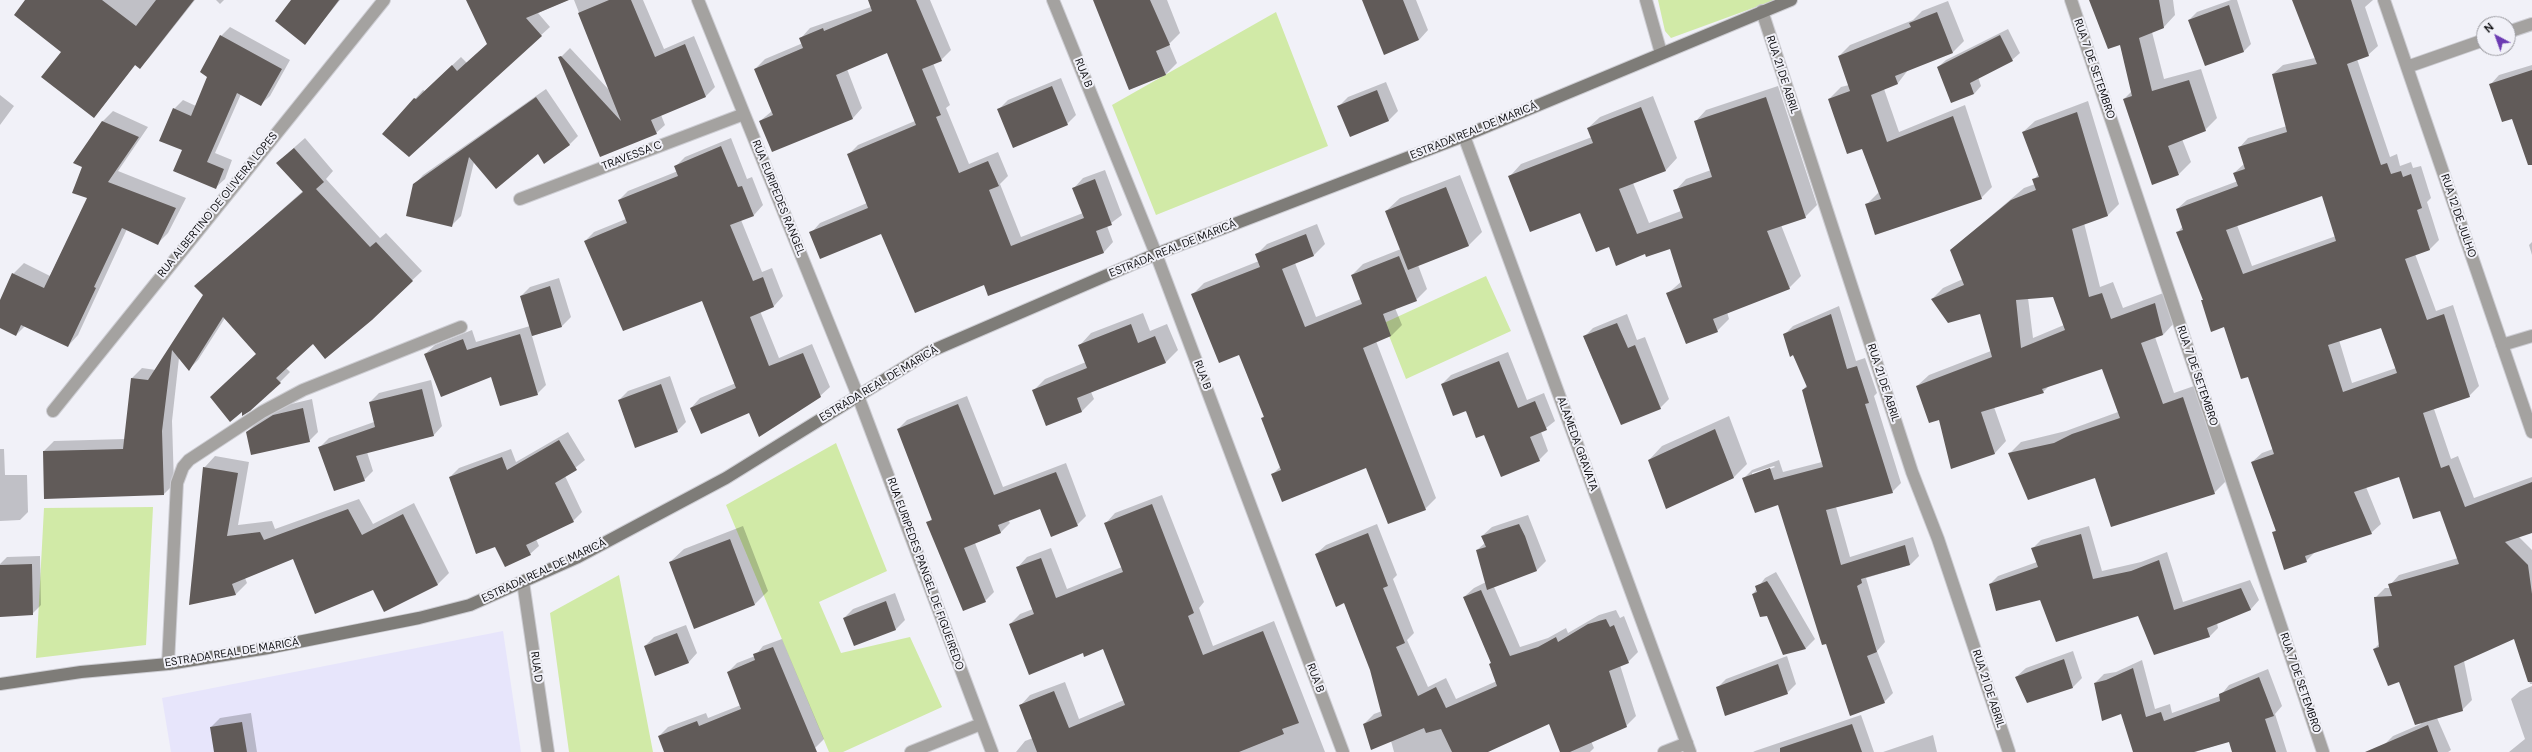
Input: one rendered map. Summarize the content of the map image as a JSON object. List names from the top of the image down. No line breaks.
{"streets":{"main road":["ESTRADA REAL DE MARICÁ"],"street":["RUA 7 DE SETEMBRO","RUA B","RUA 21 DE ABRIL","TRAVESSA C","RUA EURIPEDES RANGEL","RUA ALBERTINO DE OLIVEIRA LOPES","RUA 12 DE JULHO","ALAMEDA GRAVATA","RUA EURIPEDES PANGEL DE FIGUEIREDO","RUA D"]},"crossings":[["RUA B","ESTRADA REAL DE MARICÁ"],["RUA 21 DE ABRIL","ESTRADA REAL DE MARICÁ"],["ESTRADA REAL DE MARICÁ","RUA EURIPEDES RANGEL"],["ESTRADA REAL DE MARICÁ","ALAMEDA GRAVATA"],["ESTRADA REAL DE MARICÁ","RUA EURIPEDES PANGEL DE FIGUEIREDO"],["ESTRADA REAL DE MARICÁ","RUA D"],["TRAVESSA C","RUA EURIPEDES RANGEL"],["RUA EURIPEDES RANGEL","RUA EURIPEDES PANGEL DE FIGUEIREDO"]],"north":"top left"}
